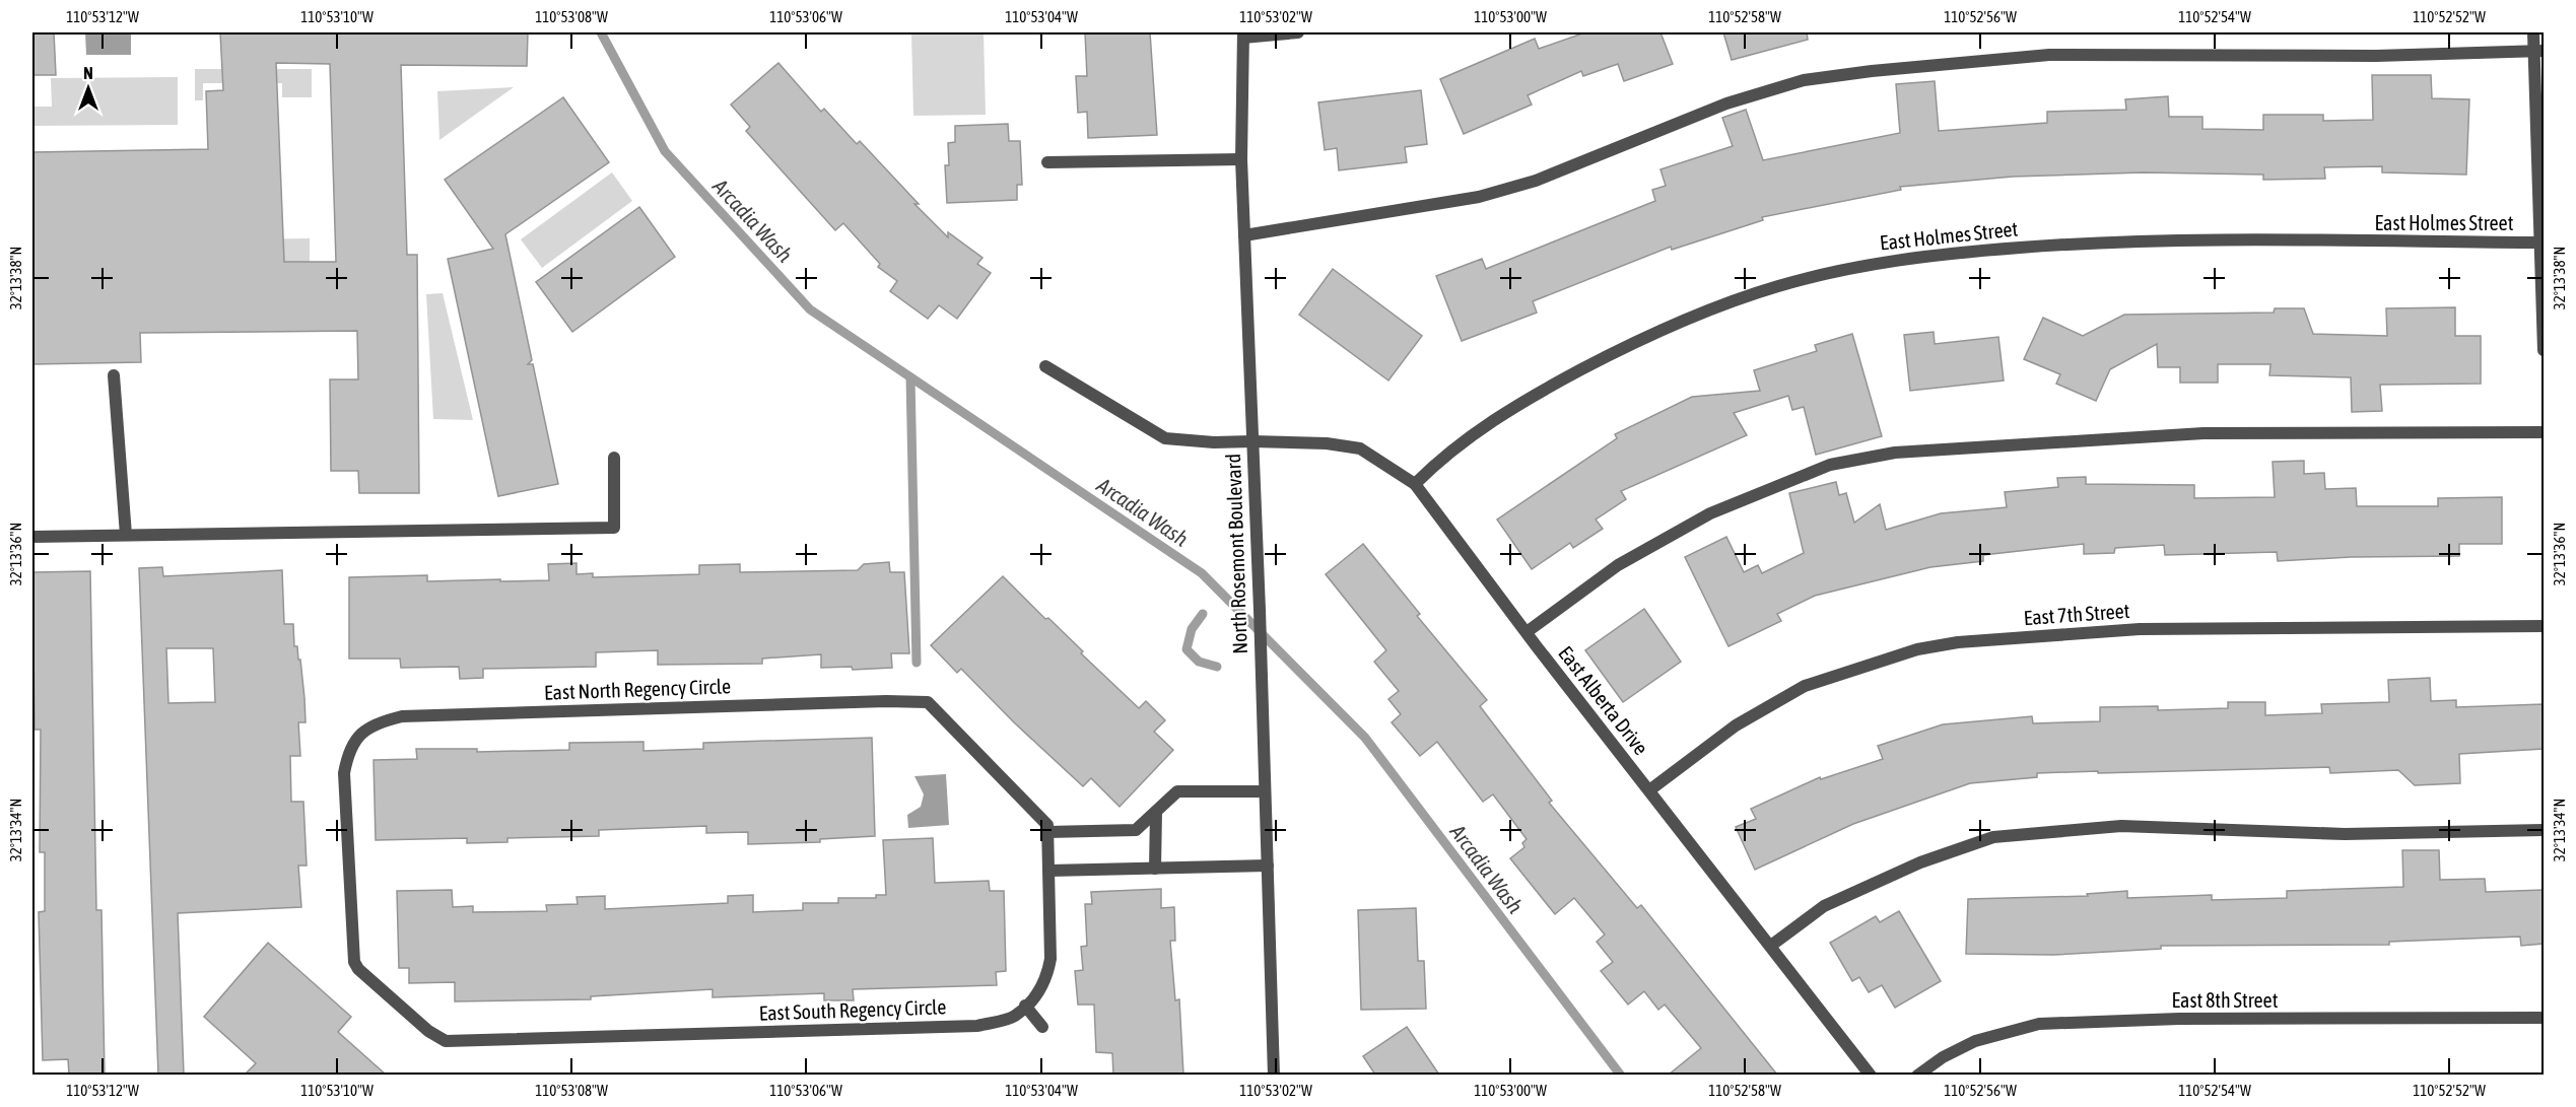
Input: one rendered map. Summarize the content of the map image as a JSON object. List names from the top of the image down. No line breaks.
{"streets":{"street":["East Holmes Street","North Rosemont Boulevard","East 7th Street","East North Regency Circle","East Alberta Drive","East 8th Street","East South Regency Circle"]},"crossings":[["East Holmes Street","East Alberta Drive"],["North Rosemont Boulevard","East Alberta Drive"],["East 7th Street","East Alberta Drive"],["East North Regency Circle","East South Regency Circle"]],"water":["Arcadia Wash"],"north":"top","coordinates":["110°53'12\"W","110°53'10\"W","110°53'08\"W","110°53'06\"W","110°53'04\"W","110°53'02\"W","110°53'00\"W","110°52'58\"W","110°52'56\"W","110°52'54\"W","110°52'52\"W","32°13'38\"N","32°13'36\"N","32°13'34\"N"]}
